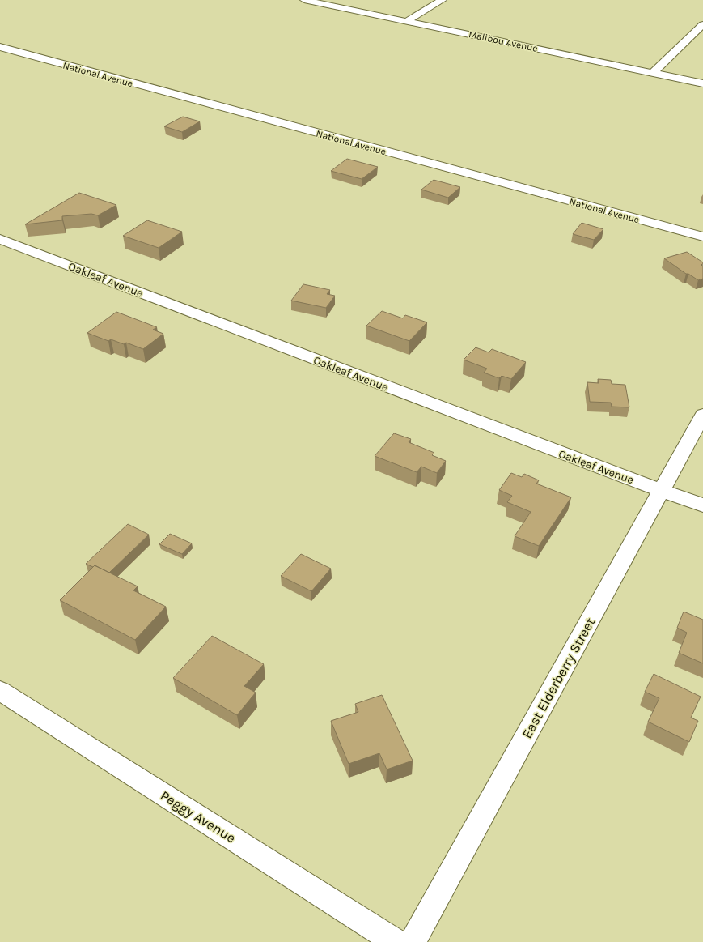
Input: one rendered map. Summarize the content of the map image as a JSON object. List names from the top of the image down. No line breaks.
{"streets":{"street":["Malibou Avenue","National Avenue","Oakleaf Avenue","East Elderberry Street","Peggy Avenue"]},"crossings":[["Oakleaf Avenue","East Elderberry Street"]]}
